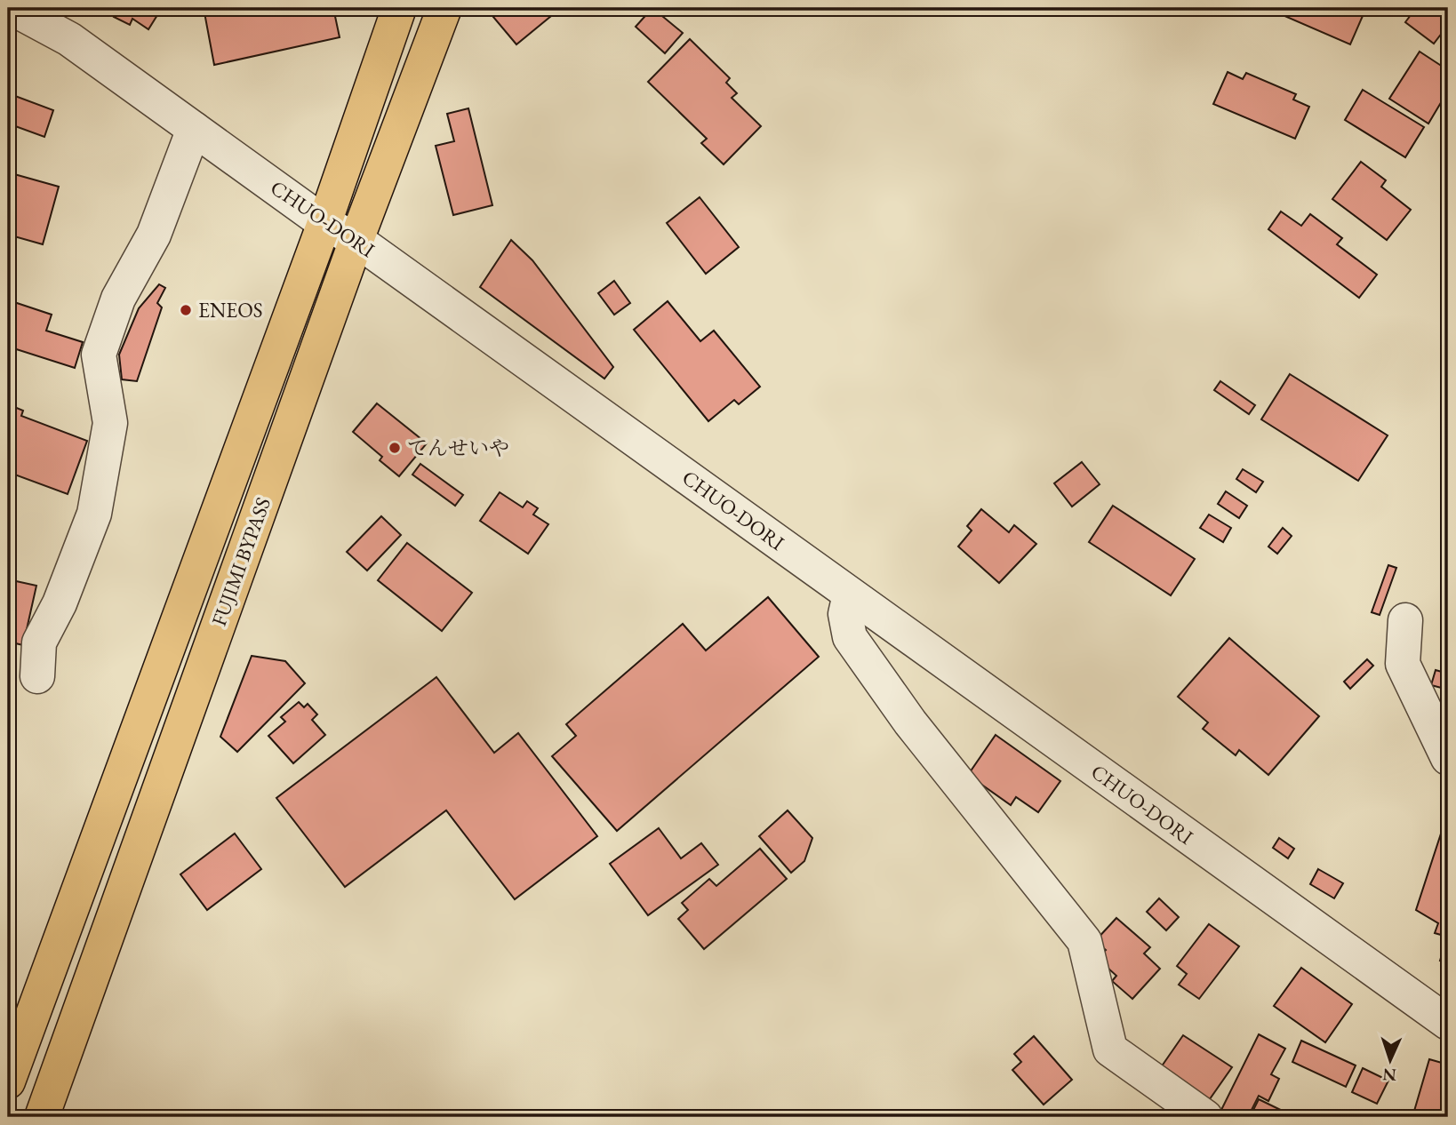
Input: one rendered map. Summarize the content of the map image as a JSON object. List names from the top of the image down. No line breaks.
{"streets":{"highway":["FUJIMI BYPASS"],"street":["CHUO-DORI"]},"crossings":[["CHUO-DORI","FUJIMI BYPASS"]],"places":["ENEOS","てんせいや"],"north":"bottom"}
